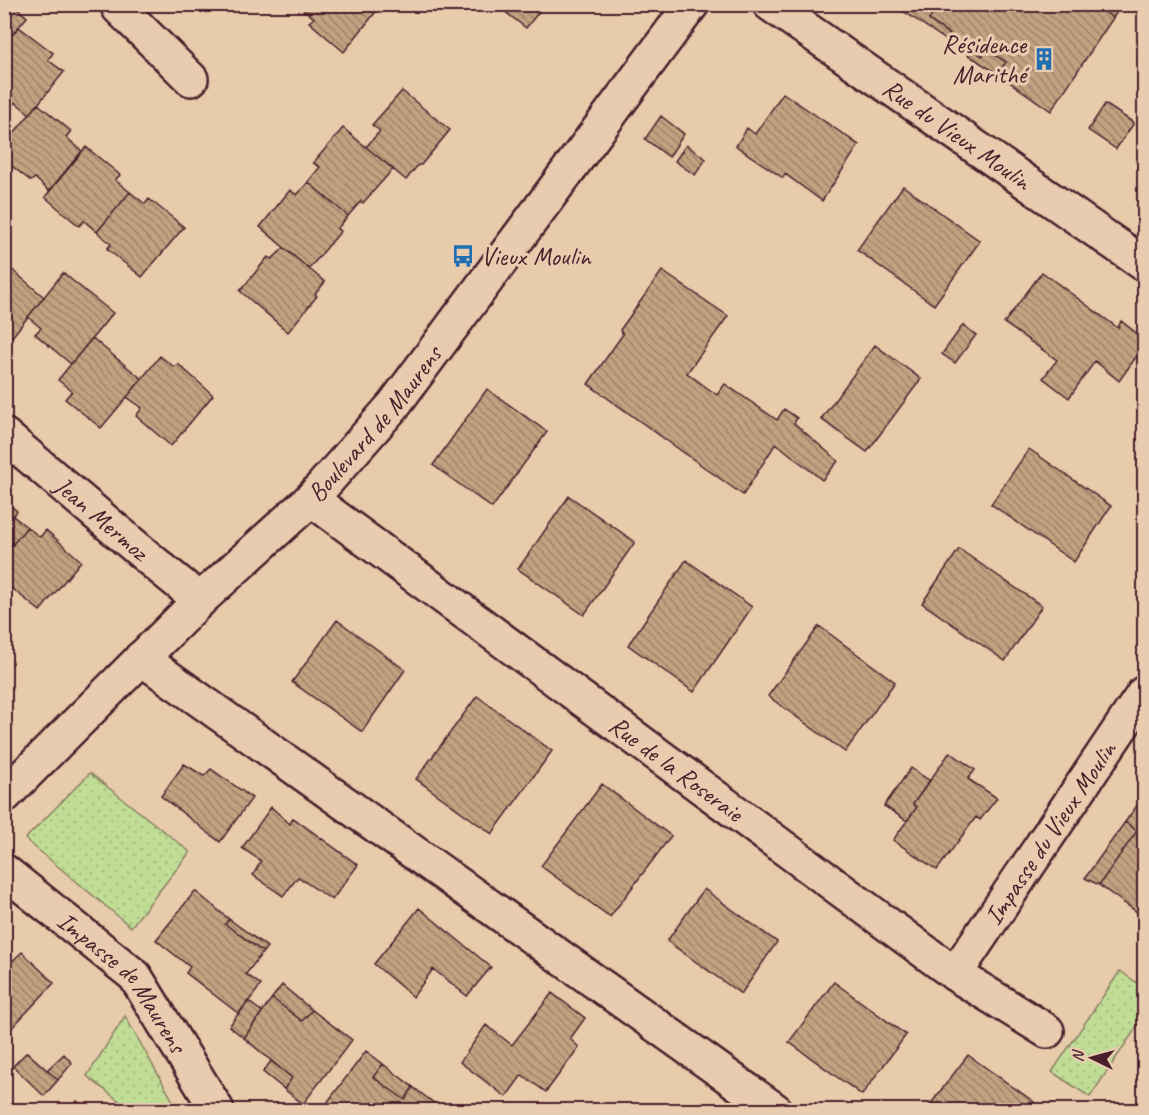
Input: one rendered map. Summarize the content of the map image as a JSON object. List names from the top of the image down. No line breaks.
{"streets":{"street":["Rue du Vieux Moulin","Boulevard de Maurens","Jean Mermoz","Rue de la Roseraie","Impasse du Vieux Moulin","Impasse de Maurens"]},"crossings":[["Boulevard de Maurens","Jean Mermoz"],["Boulevard de Maurens","Rue de la Roseraie"],["Rue de la Roseraie","Impasse du Vieux Moulin"]],"places":{"building":["Résidence Marithé"],"bus stop":["Vieux Moulin"]},"north":"left"}
